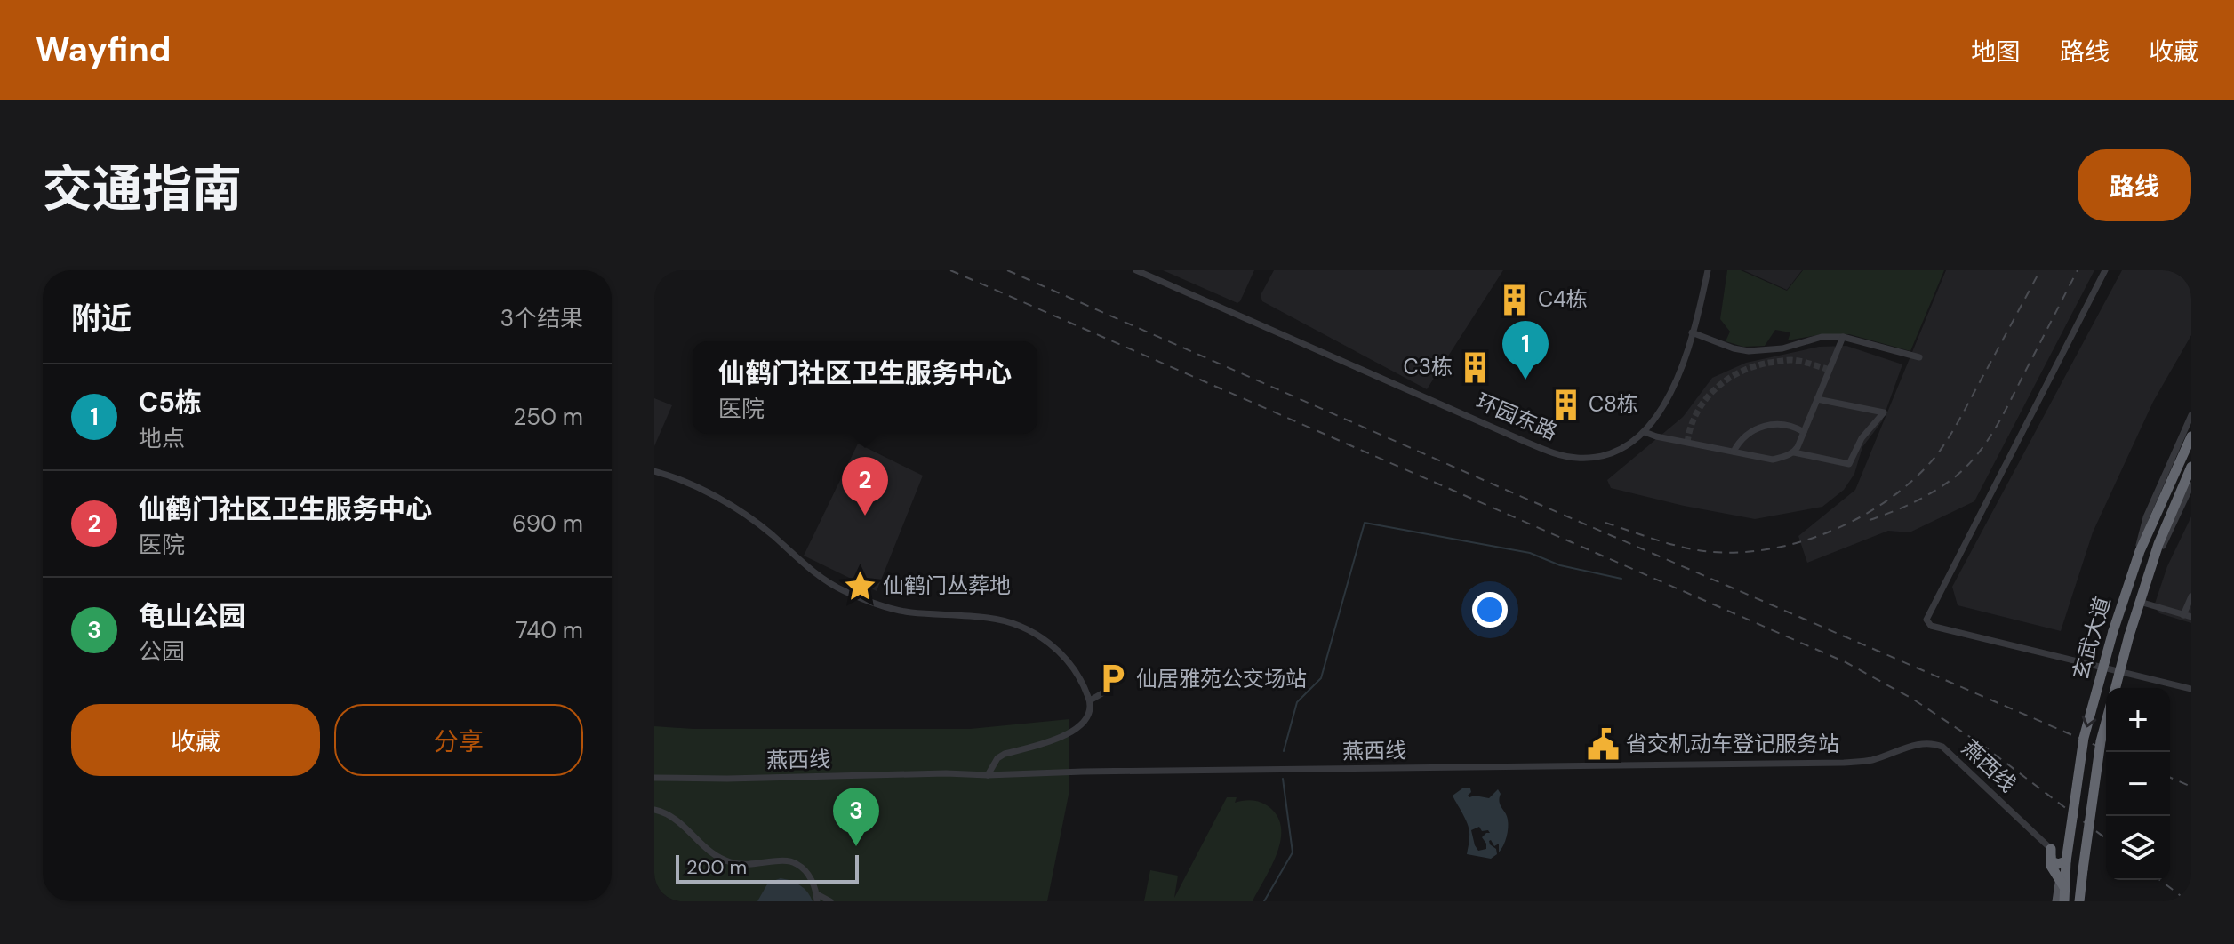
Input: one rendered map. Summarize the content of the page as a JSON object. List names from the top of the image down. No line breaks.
{"streets":{"highway":["玄武大道"],"street":["环园东路","燕西线"]},"places":{"building":["C4栋","C3栋","C8栋"],"place":["仙鹤门丛葬地"],"parking":["仙居雅苑公交场站"],"public building":["省交机动车登记服务站"]},"scale_bar":"200 m","page":{"header":"Wayfind","nav":["地图","路线","收藏"],"title":"交通指南","buttons":["路线",["收藏","分享"]],"heading":["附近","3个结果"],"pins":["1","2","3"],"popup":["仙鹤门社区卫生服务中心","医院"],"list":[{"mark":"1","name":"C5栋","note":"地点","value":"250 m"},{"mark":"2","name":"仙鹤门社区卫生服务中心","note":"医院","value":"690 m"},{"mark":"3","name":"龟山公园","note":"公园","value":"740 m"}],"map_buttons":["+","−"],"scale":"200 m"}}
